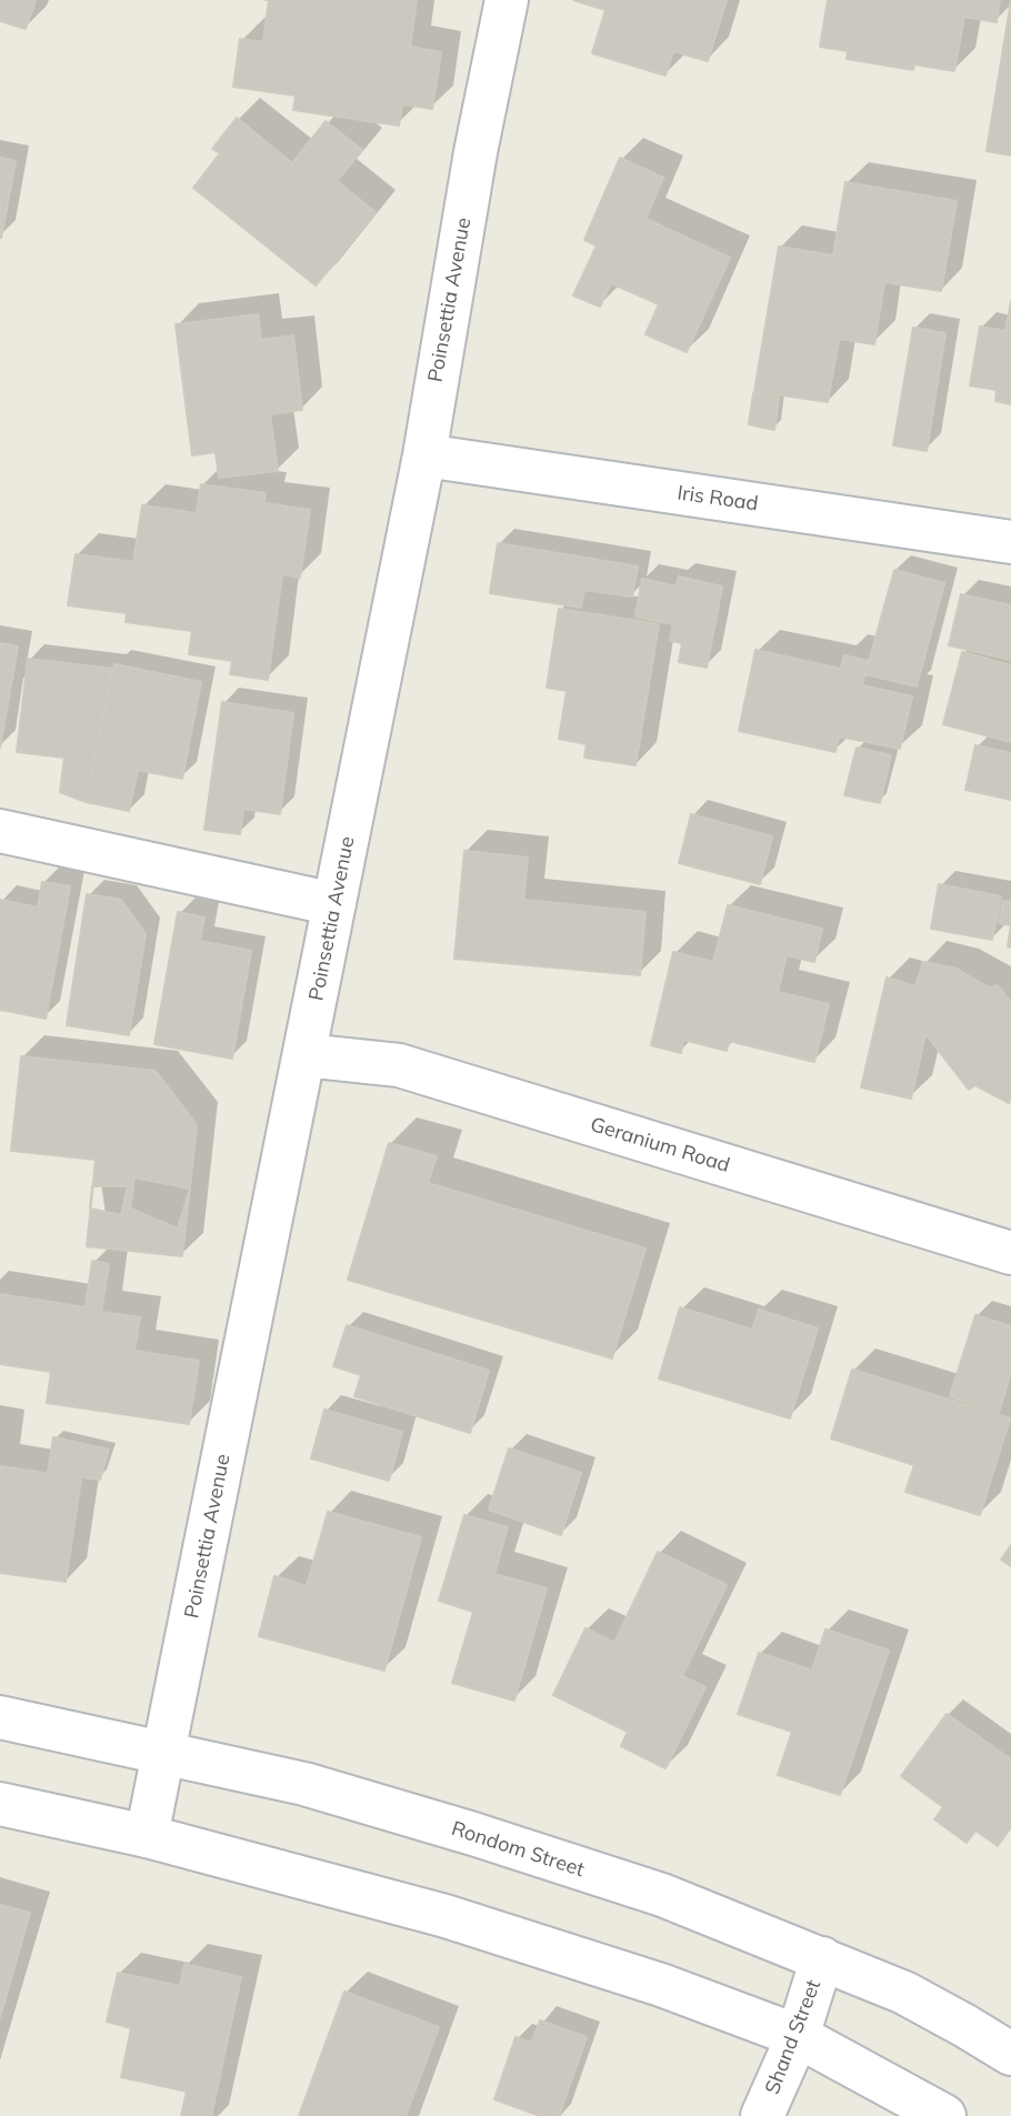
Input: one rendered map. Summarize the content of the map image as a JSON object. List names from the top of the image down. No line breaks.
{"streets":{"street":["Poinsettia Avenue","Iris Road","Geranium Road","Rondom Street","Shand Street"]},"crossings":[["Poinsettia Avenue","Iris Road"],["Poinsettia Avenue","Geranium Road"],["Poinsettia Avenue","Rondom Street"],["Rondom Street","Shand Street"]]}
